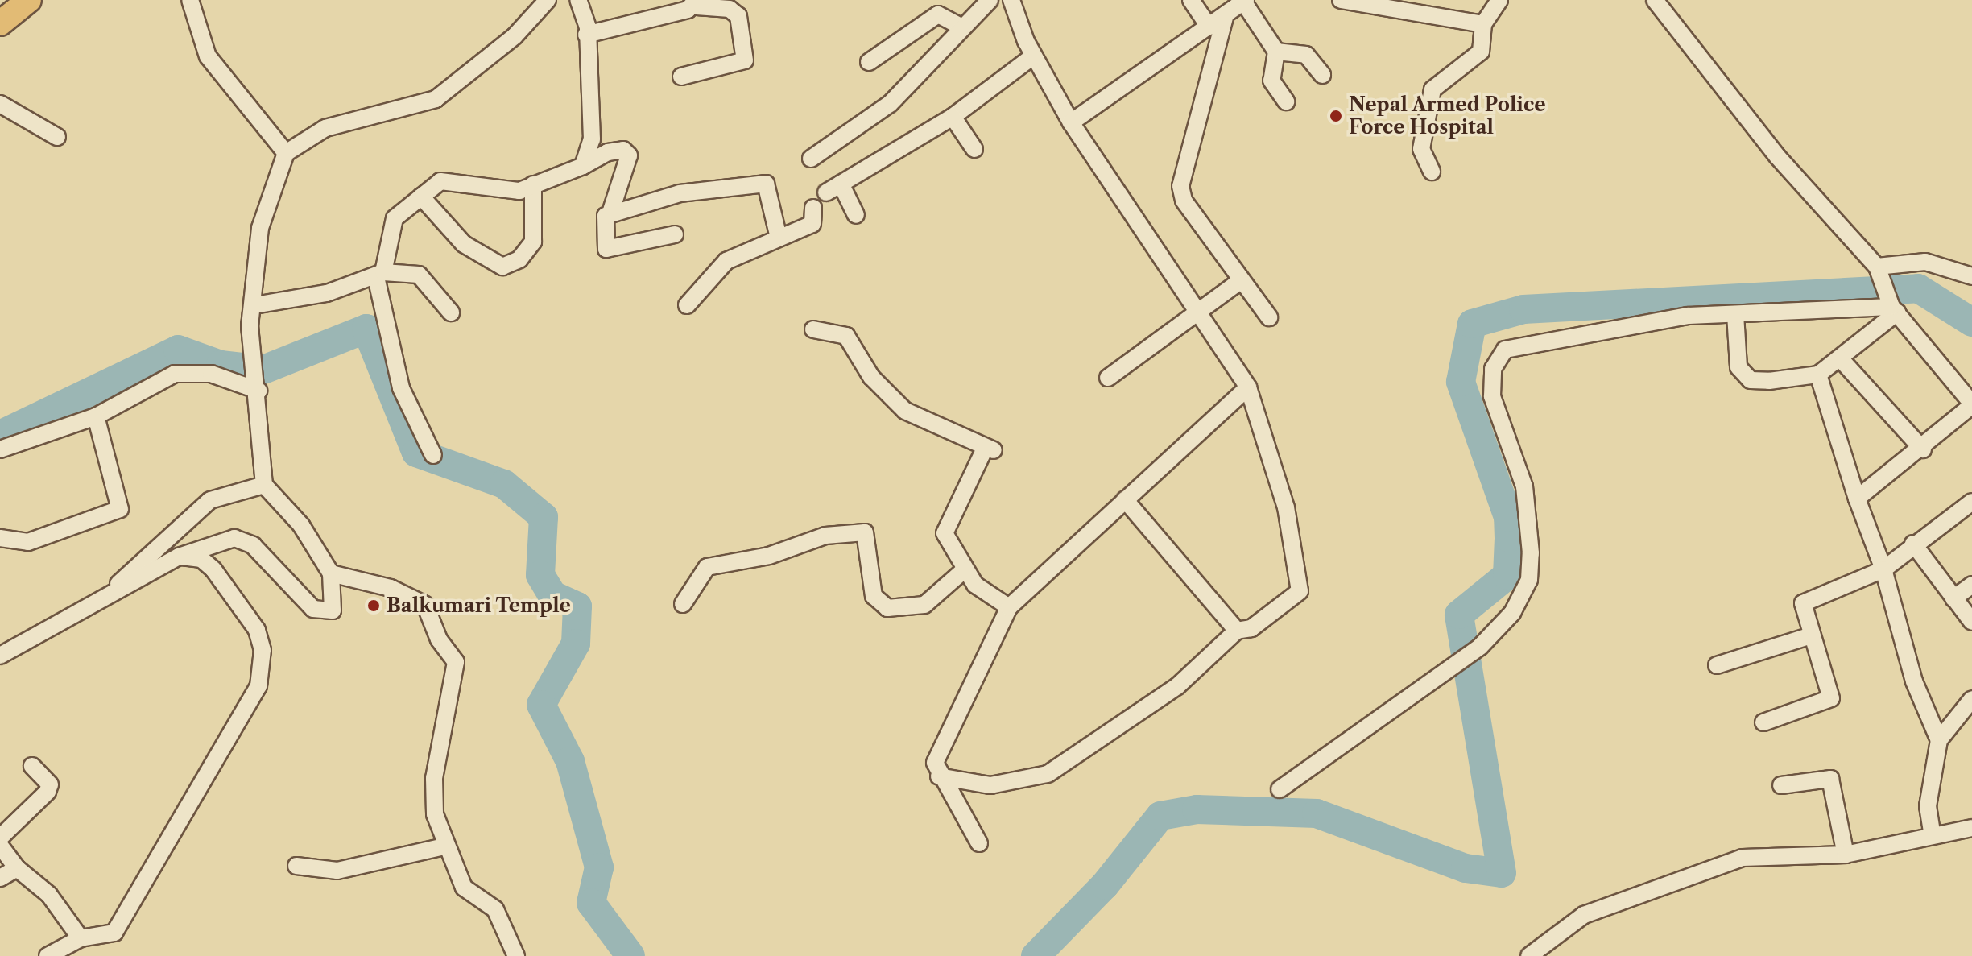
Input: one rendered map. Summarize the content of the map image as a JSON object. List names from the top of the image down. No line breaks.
{"places":["Nepal Armed Police Force Hospital","Balkumari Temple"]}
